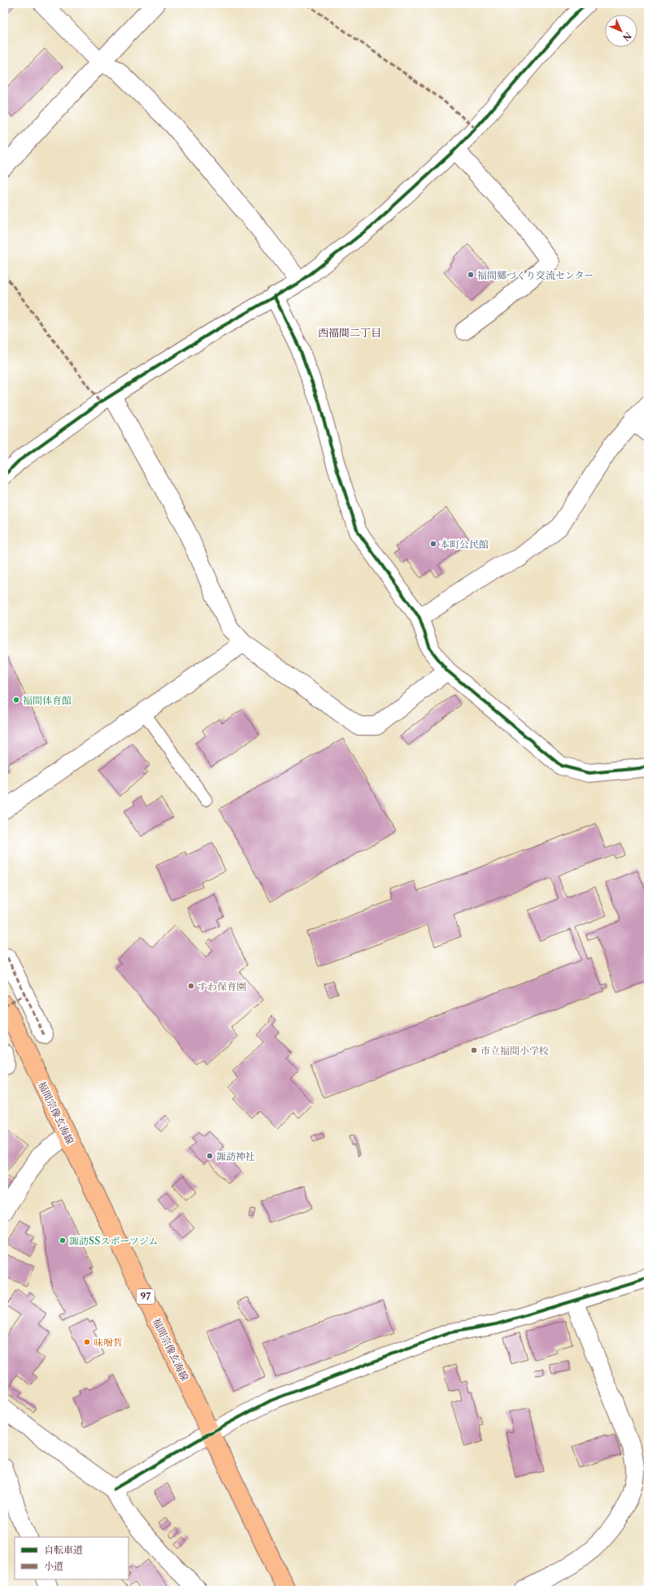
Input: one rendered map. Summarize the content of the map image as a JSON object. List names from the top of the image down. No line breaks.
{"streets":{"main road":["福間宗像玄海線","97"]},"districts":["西福間二丁目"],"places":["福間郷づくり交流センター","本町公民館","福間体育館","すわ保育園","市立福間小学校","諏訪神社","諏訪SSスポーツジム","味噌哲"],"legend":["自転車道","小道"],"north":"bottom right"}
